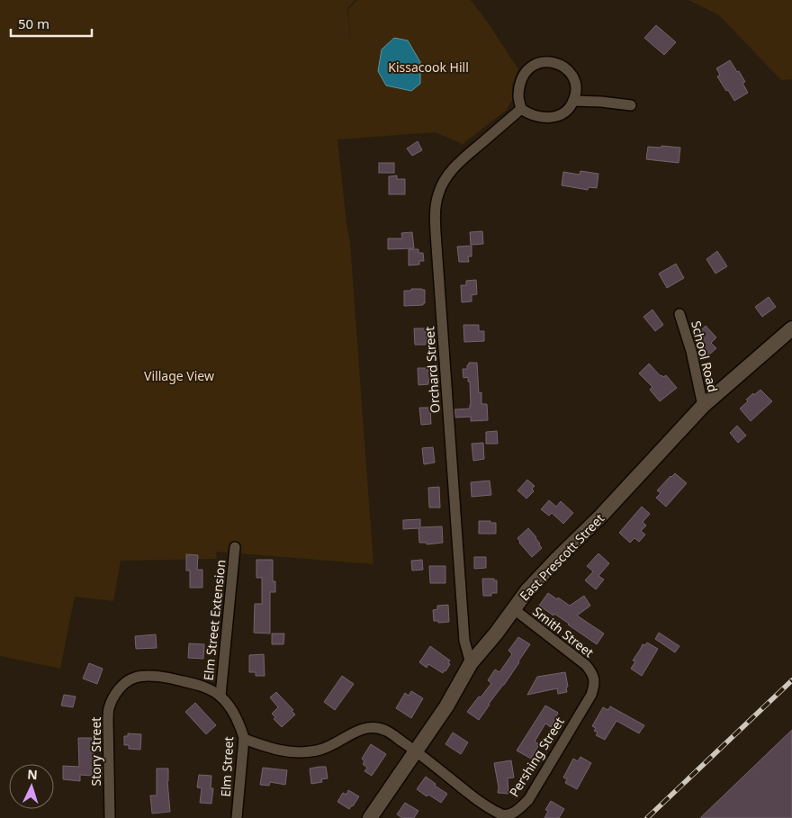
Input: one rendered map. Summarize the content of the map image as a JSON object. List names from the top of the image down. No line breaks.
{"streets":{"main road":["East Prescott Street"],"street":["School Road","Orchard Street","Elm Street Extension","Smith Street","Story Street","Pershing Street","Elm Street"]},"crossings":[["School Road","East Prescott Street"],["Orchard Street","East Prescott Street"],["East Prescott Street","Smith Street"],["East Prescott Street","Pershing Street"],["Elm Street Extension","Story Street"],["Elm Street Extension","Elm Street"],["Smith Street","Pershing Street"],["Story Street","Elm Street"]],"parks":["Kissacook Hill","Village View"],"scale_bar":"50 m","north":"top"}
